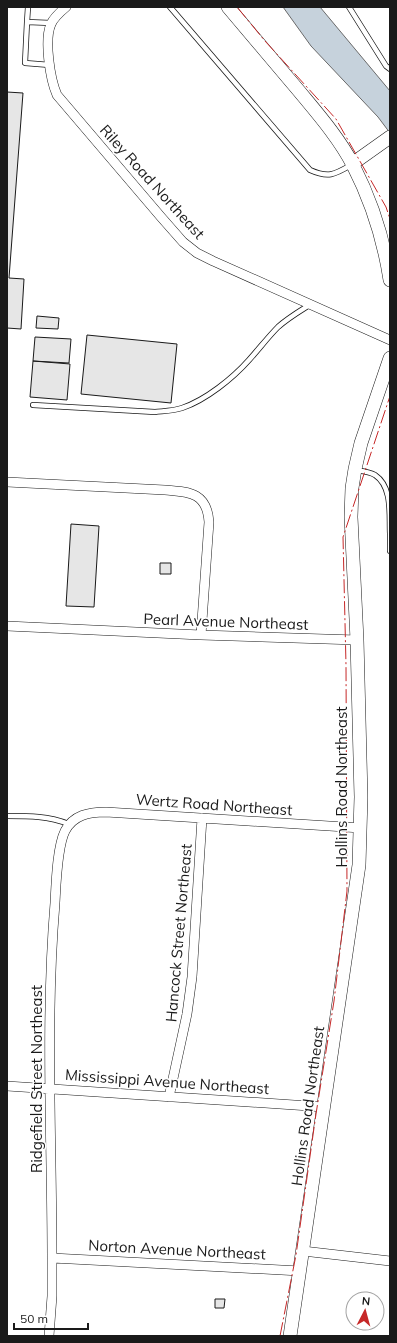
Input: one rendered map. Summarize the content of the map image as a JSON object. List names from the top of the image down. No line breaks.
{"streets":{"main road":["Hollins Road Northeast"],"street":["Riley Road Northeast","Pearl Avenue Northeast","Wertz Road Northeast","Hancock Street Northeast","Ridgefield Street Northeast","Mississippi Avenue Northeast","Norton Avenue Northeast"]},"crossings":[["Pearl Avenue Northeast","Hollins Road Northeast"],["Hollins Road Northeast","Wertz Road Northeast"],["Hollins Road Northeast","Mississippi Avenue Northeast"],["Hollins Road Northeast","Norton Avenue Northeast"],["Wertz Road Northeast","Hancock Street Northeast"],["Wertz Road Northeast","Ridgefield Street Northeast"],["Hancock Street Northeast","Mississippi Avenue Northeast"],["Ridgefield Street Northeast","Mississippi Avenue Northeast"],["Ridgefield Street Northeast","Norton Avenue Northeast"]],"scale_bar":"50 m","north":"top"}
